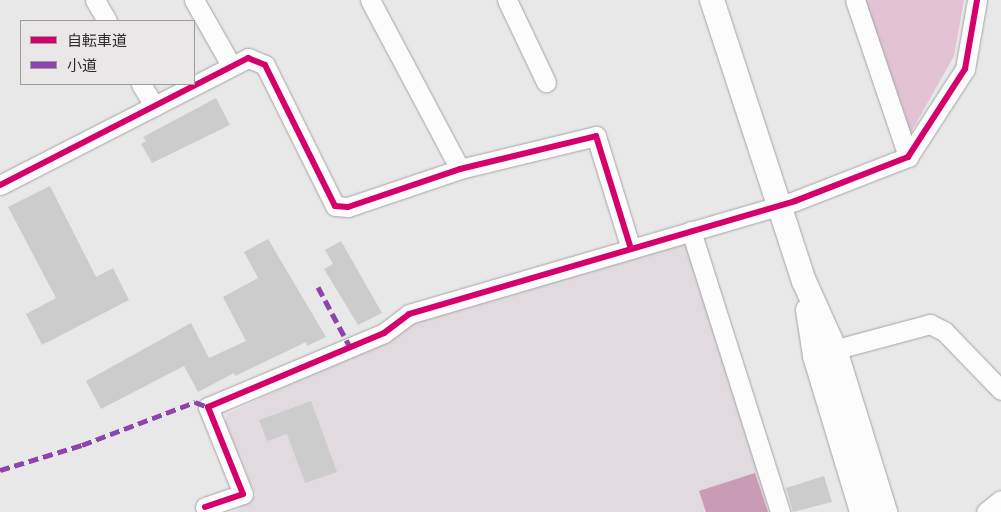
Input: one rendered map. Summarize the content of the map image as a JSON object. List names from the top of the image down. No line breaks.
{"legend":["自転車道","小道"]}
